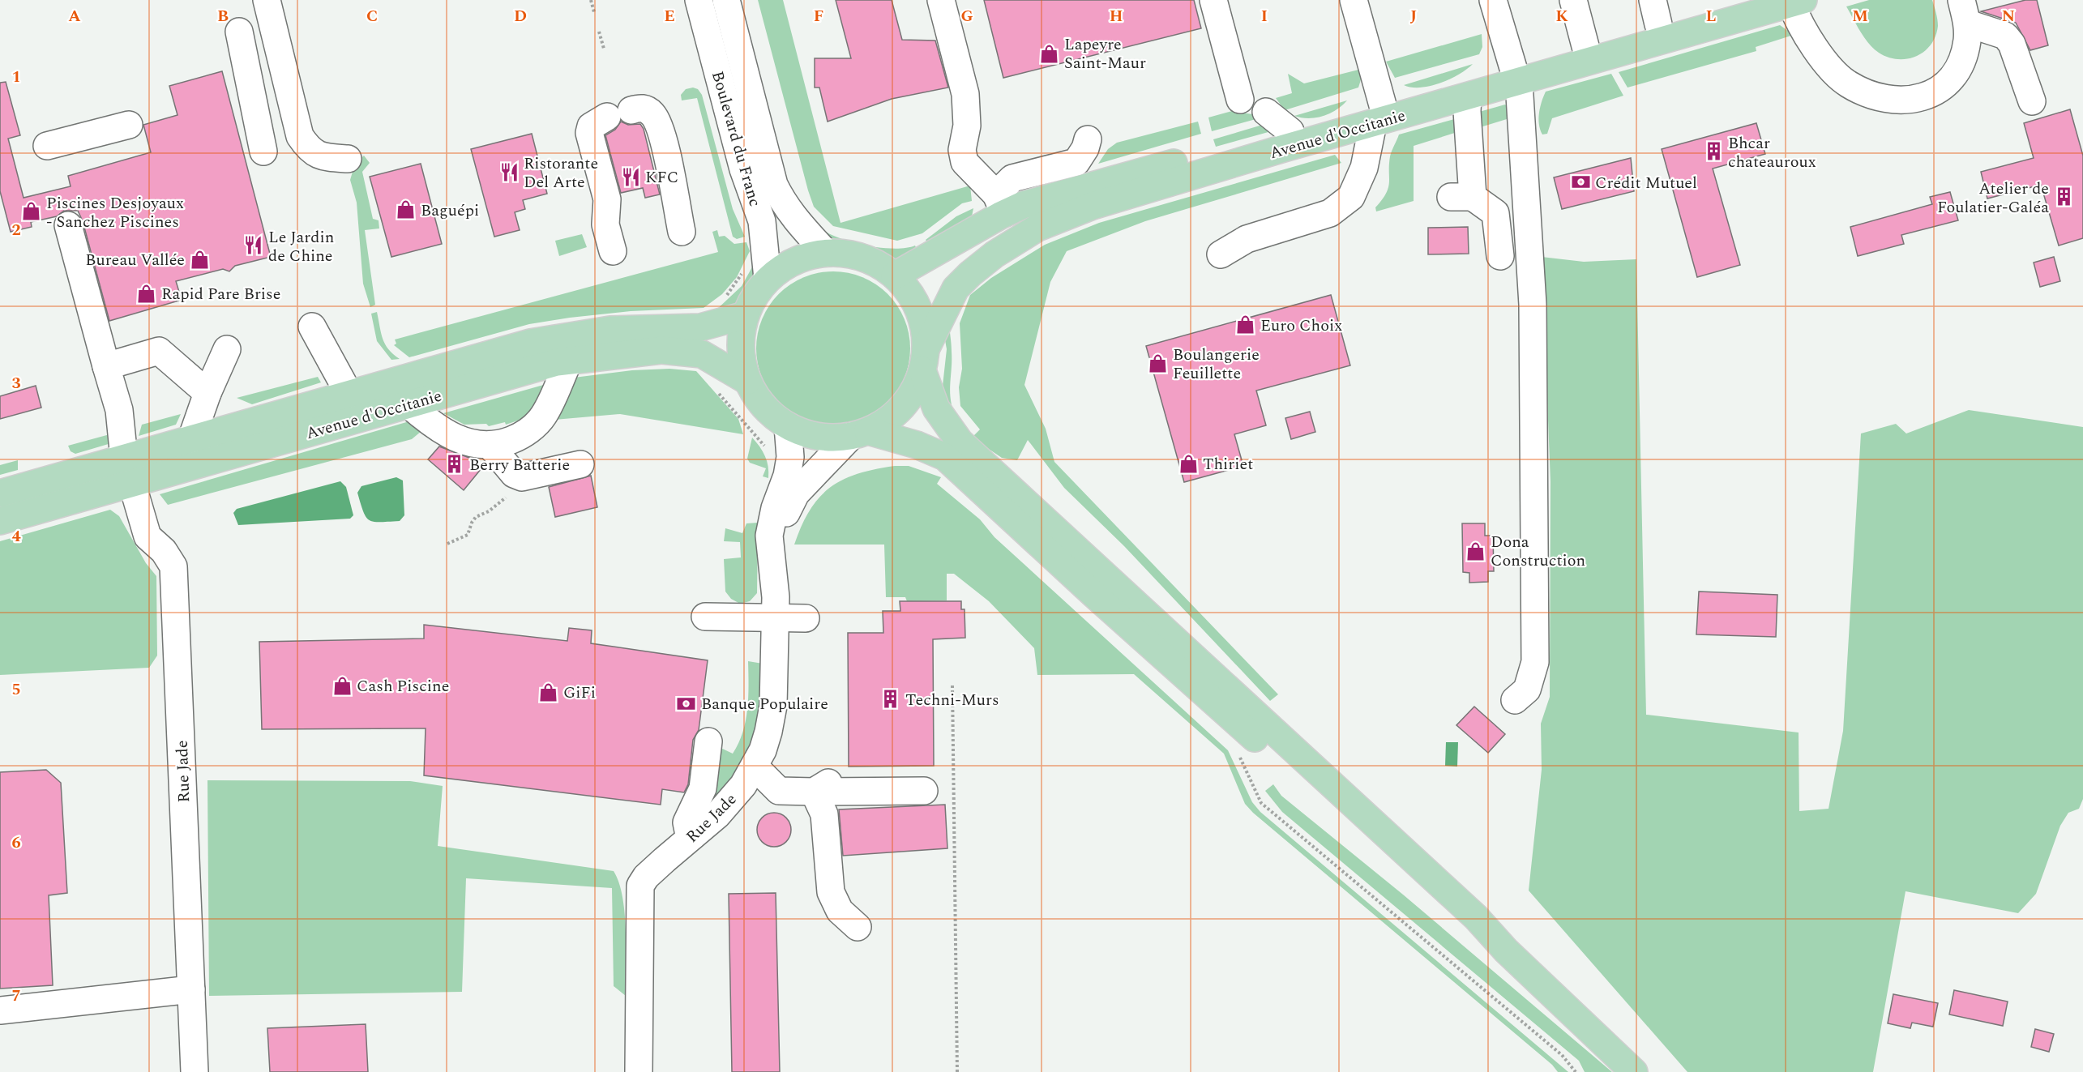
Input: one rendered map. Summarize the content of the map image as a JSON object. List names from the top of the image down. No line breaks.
{"streets":{"main road":["Avenue d'Occitanie"],"street":["Boulevard du Franc","Rue Jade"]},"crossings":[["Avenue d'Occitanie","Rue Jade"]],"places":{"shop":["Lapeyre Saint-Maur","Baguépi","Piscines Desjoyaux - Sanchez Piscines","Bureau Vallée","Rapid Pare Brise","Euro Choix","Boulangerie Feuillette","Thiriet","Dona Construction","Cash Piscine","GiFi"],"building":["Bhcar chateauroux","Atelier de Foulatier-Galéa","Berry Batterie","Techni-Murs"],"restaurant":["Ristorante Del Arte","KFC","Le Jardin de Chine"],"bank":["Crédit Mutuel","Banque Populaire"]},"grid":{"columns":["A","B","C","D","E","F","G","H","I","J","K","L","M","N"],"rows":["1","2","3","4","5","6","7"]}}
